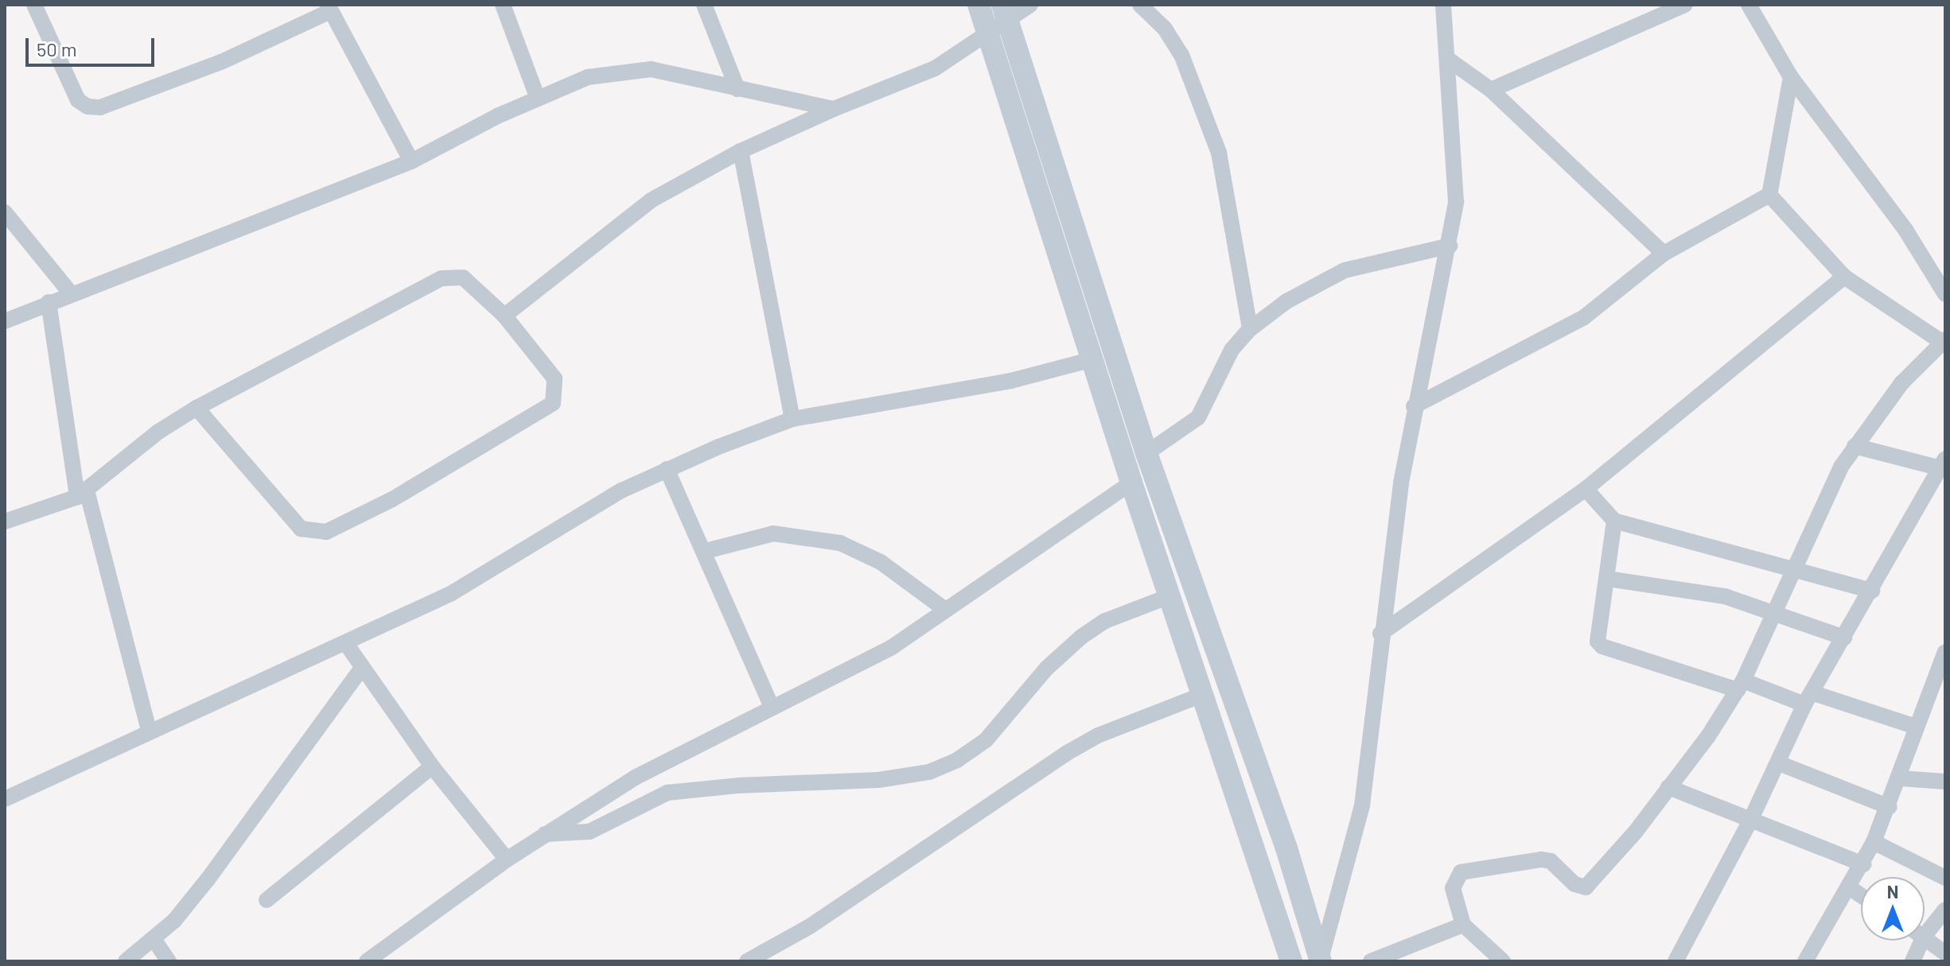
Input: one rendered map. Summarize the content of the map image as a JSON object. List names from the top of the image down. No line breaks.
{"scale_bar":"50 m","north":"top"}
